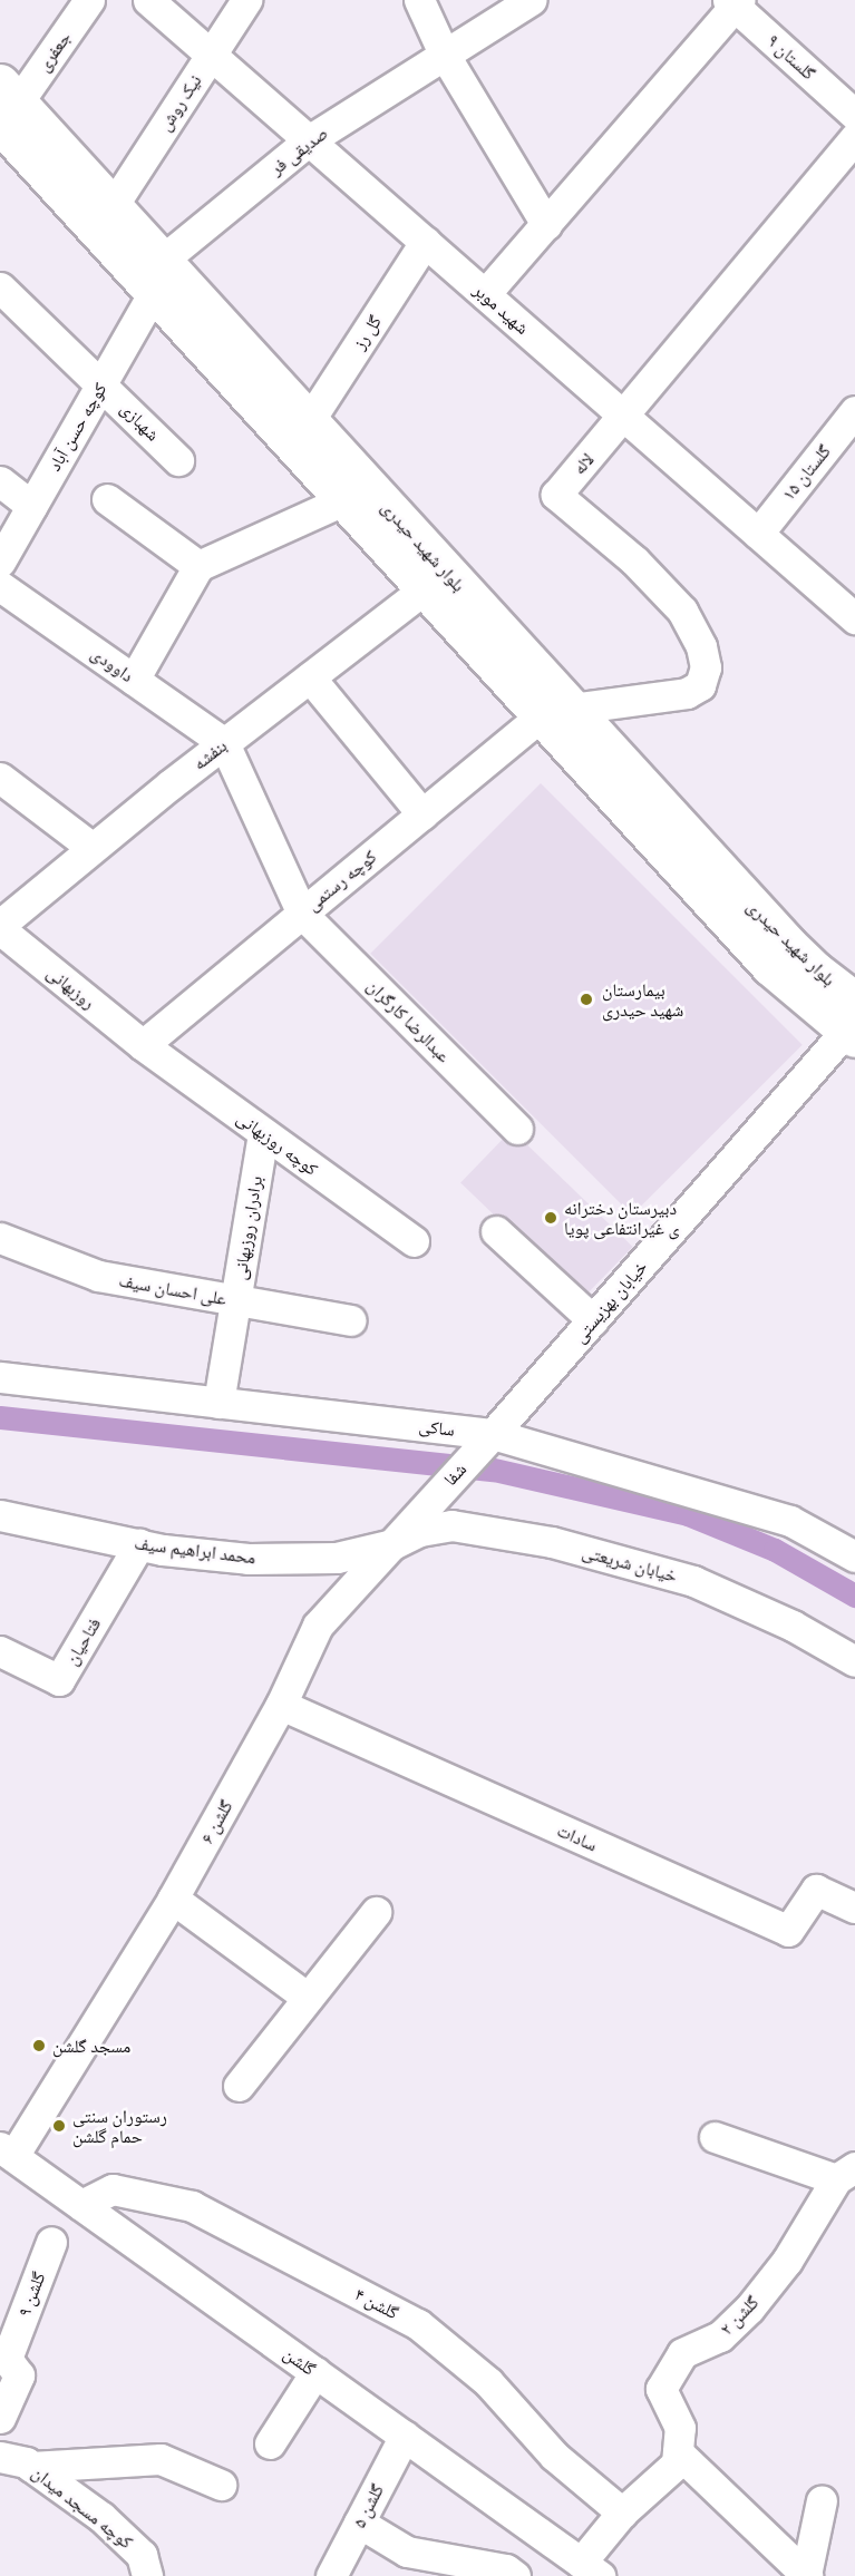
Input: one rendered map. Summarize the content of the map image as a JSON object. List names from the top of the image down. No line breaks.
{"streets":{"main road":["بلوار شهید حیدری"],"street":["جعفری","گلستان ۹","نیک روش","صدیقی فر","شهید موبر","گل رز","شهبازی","کوچه حسن آباد","لاله","گلستان ۱۵","داوودی","بنفشه","کوچه رستمی","روزبهانی","عبدالرضا کارگران","کوچه روزبهانی","برادران روزبهانی","علی احسان سیف","خیابان بهزیستی","ساکی","شفا","محمد ابراهیم سیف","خیابان شریعتی","فتاحیان","گلشن ۶","سادات","گلشن ۹","گلشن ۴","گلشن ۲","گلشن","گلشن ۵","کوچه مسجد میدان"]},"crossings":[["جعفری","بلوار شهید حیدری"],["نیک روش","شهید موبر"],["نیک روش","بلوار شهید حیدری"],["صدیقی فر","شهید موبر"],["صدیقی فر","کوچه حسن آباد"],["صدیقی فر","بلوار شهید حیدری"],["شهید موبر","گل رز"],["شهید موبر","لاله"],["شهید موبر","گلستان ۱۵"],["گل رز","بلوار شهید حیدری"],["شهبازی","کوچه حسن آباد"],["کوچه حسن آباد","بلوار شهید حیدری"],["لاله","بلوار شهید حیدری"],["لاله","کوچه رستمی"],["بلوار شهید حیدری","بنفشه"],["بلوار شهید حیدری","کوچه رستمی"],["بلوار شهید حیدری","خیابان بهزیستی"],["داوودی","بنفشه"],["بنفشه","روزبهانی"],["کوچه رستمی","روزبهانی"],["کوچه رستمی","عبدالرضا کارگران"],["کوچه رستمی","کوچه روزبهانی"],["روزبهانی","کوچه روزبهانی"],["کوچه روزبهانی","برادران روزبهانی"],["برادران روزبهانی","علی احسان سیف"],["برادران روزبهانی","ساکی"],["خیابان بهزیستی","ساکی"],["خیابان بهزیستی","شفا"],["ساکی","شفا"],["شفا","گلشن ۶"],["محمد ابراهیم سیف","خیابان شریعتی"],["محمد ابراهیم سیف","فتاحیان"],["محمد ابراهیم سیف","گلشن ۶"],["خیابان شریعتی","گلشن ۶"],["گلشن ۶","سادات"],["گلشن ۶","گلشن"],["گلشن ۴","گلشن"],["گلشن","گلشن ۵"]],"places":["بیمارستان شهید حیدری","دبیرستان دخترانه ی غیرانتفاعی پویا","مسجد گلشن","رستوران سنتی حمام گلشن"]}
